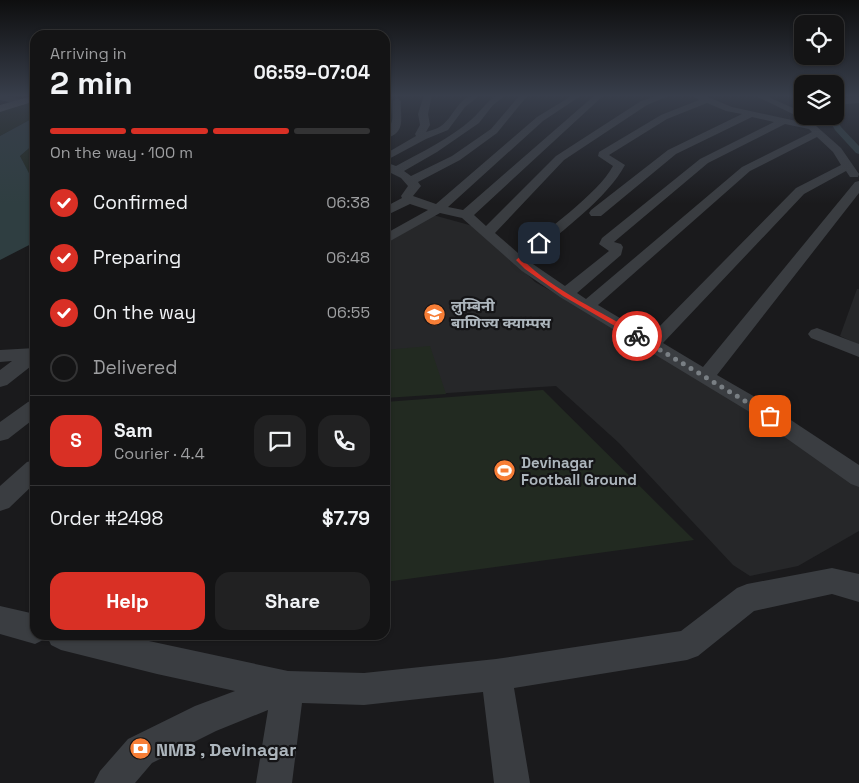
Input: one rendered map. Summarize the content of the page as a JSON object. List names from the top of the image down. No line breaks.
{"places":{"school or university":["लुम्बिनी बाणिज्य क्याम्पस"],"sports":["Devinagar Football Ground"],"bank":["NMB , Devinagar"]},"page":{"heading":["2 min","Arriving in","06:59–07:04"],"panel":["Sam","Courier · 4.4","Order #2498","$7.79"],"bar":"On the way · 100 m","list":[["Confirmed","06:38"],["Preparing","06:48"],["On the way","06:55"],"Delivered"],"round":"S","buttons":["Help","Share"]}}
